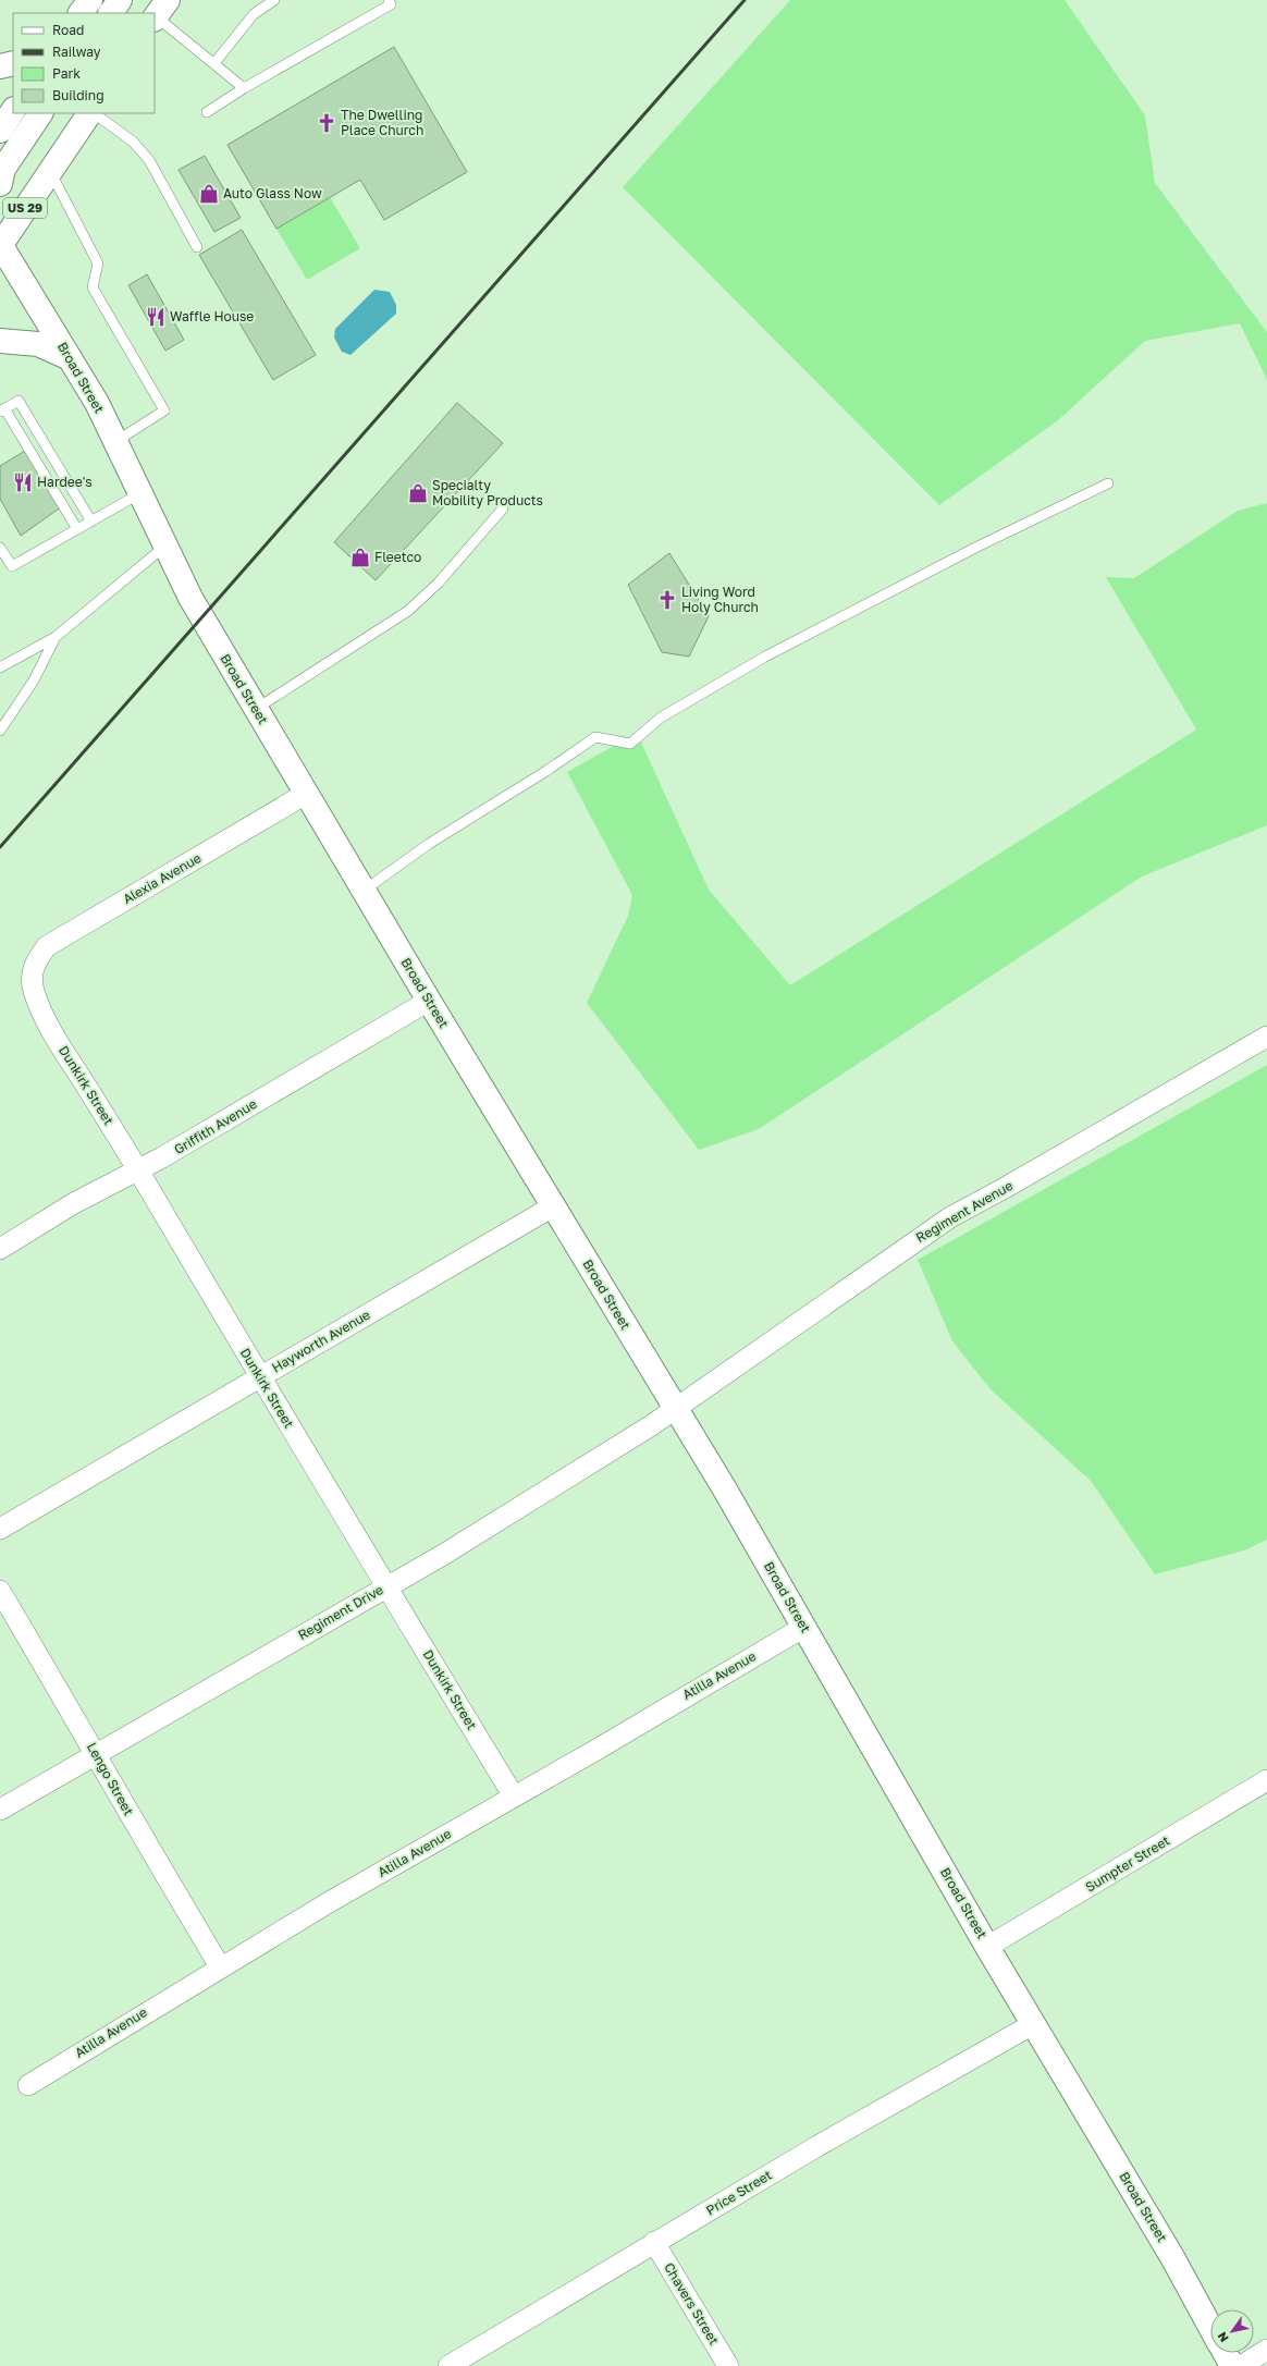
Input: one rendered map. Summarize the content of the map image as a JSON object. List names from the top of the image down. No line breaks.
{"streets":{"main road":["US 29","Broad Street"],"street":["Alexia Avenue","Dunkirk Street","Griffith Avenue","Regiment Avenue","Hayworth Avenue","Regiment Drive","Atilla Avenue","Lengo Street","Sumpter Street","Price Street","Chavers Street"]},"crossings":[["US 29","Broad Street"],["Broad Street","Alexia Avenue"],["Broad Street","Griffith Avenue"],["Broad Street","Regiment Avenue"],["Broad Street","Hayworth Avenue"],["Broad Street","Regiment Drive"],["Broad Street","Atilla Avenue"],["Broad Street","Sumpter Street"],["Broad Street","Price Street"],["Alexia Avenue","Dunkirk Street"],["Dunkirk Street","Griffith Avenue"],["Dunkirk Street","Hayworth Avenue"],["Dunkirk Street","Regiment Drive"],["Dunkirk Street","Atilla Avenue"],["Regiment Avenue","Regiment Drive"],["Regiment Drive","Lengo Street"],["Atilla Avenue","Lengo Street"],["Price Street","Chavers Street"]],"places":{"church":["The Dwelling Place Church","Living Word Holy Church"],"shop":["Auto Glass Now","Specialty Mobility Products","Fleetco"],"restaurant":["Waffle House","Hardee's"]},"legend":["Road","Railway","Park","Building"],"north":"bottom left"}
